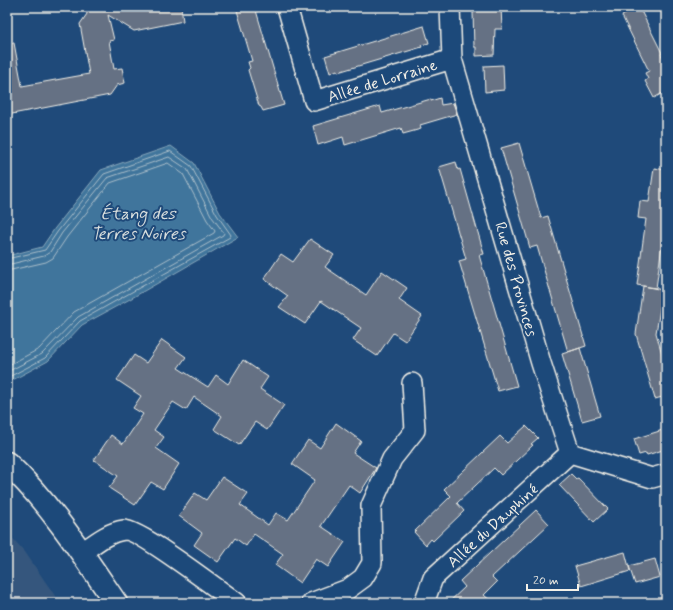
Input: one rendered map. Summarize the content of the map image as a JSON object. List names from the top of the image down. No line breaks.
{"streets":{"street":["Allée de Lorraine","Rue des Provinces","Allée du Dauphiné"]},"crossings":[["Allée de Lorraine","Rue des Provinces"],["Rue des Provinces","Allée du Dauphiné"]],"water":["Étang des Terres Noires"],"scale_bar":"20 m"}
